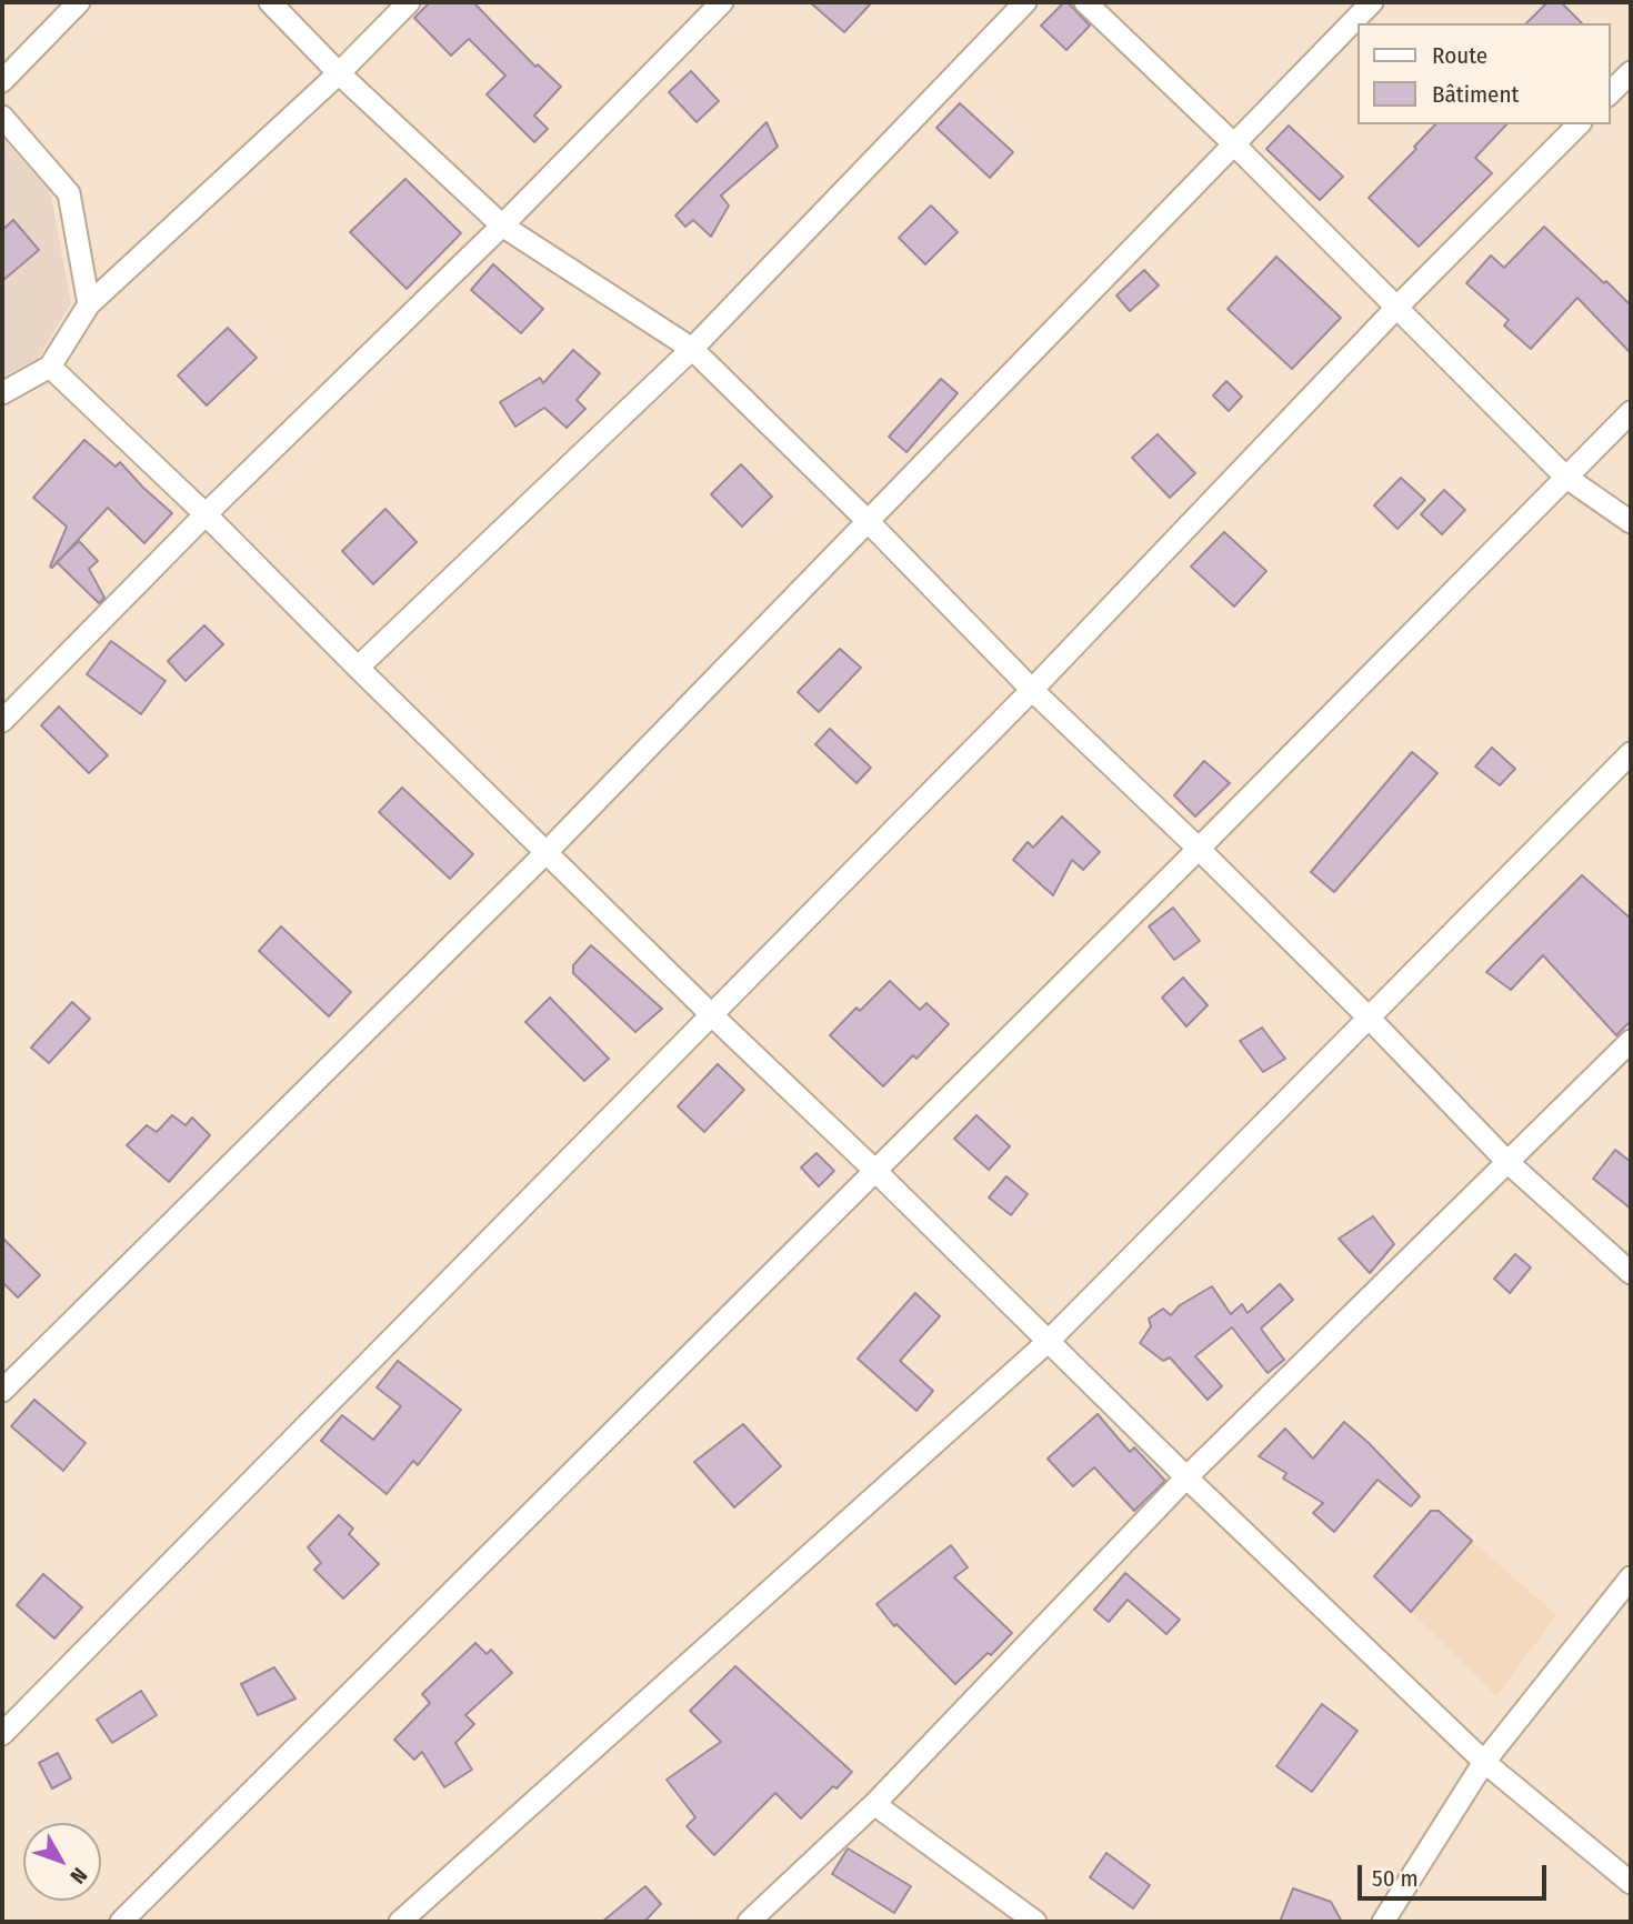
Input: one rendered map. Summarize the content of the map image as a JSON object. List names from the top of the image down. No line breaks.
{"legend":["Route","Bâtiment"],"scale_bar":"50 m","north":"bottom right"}
